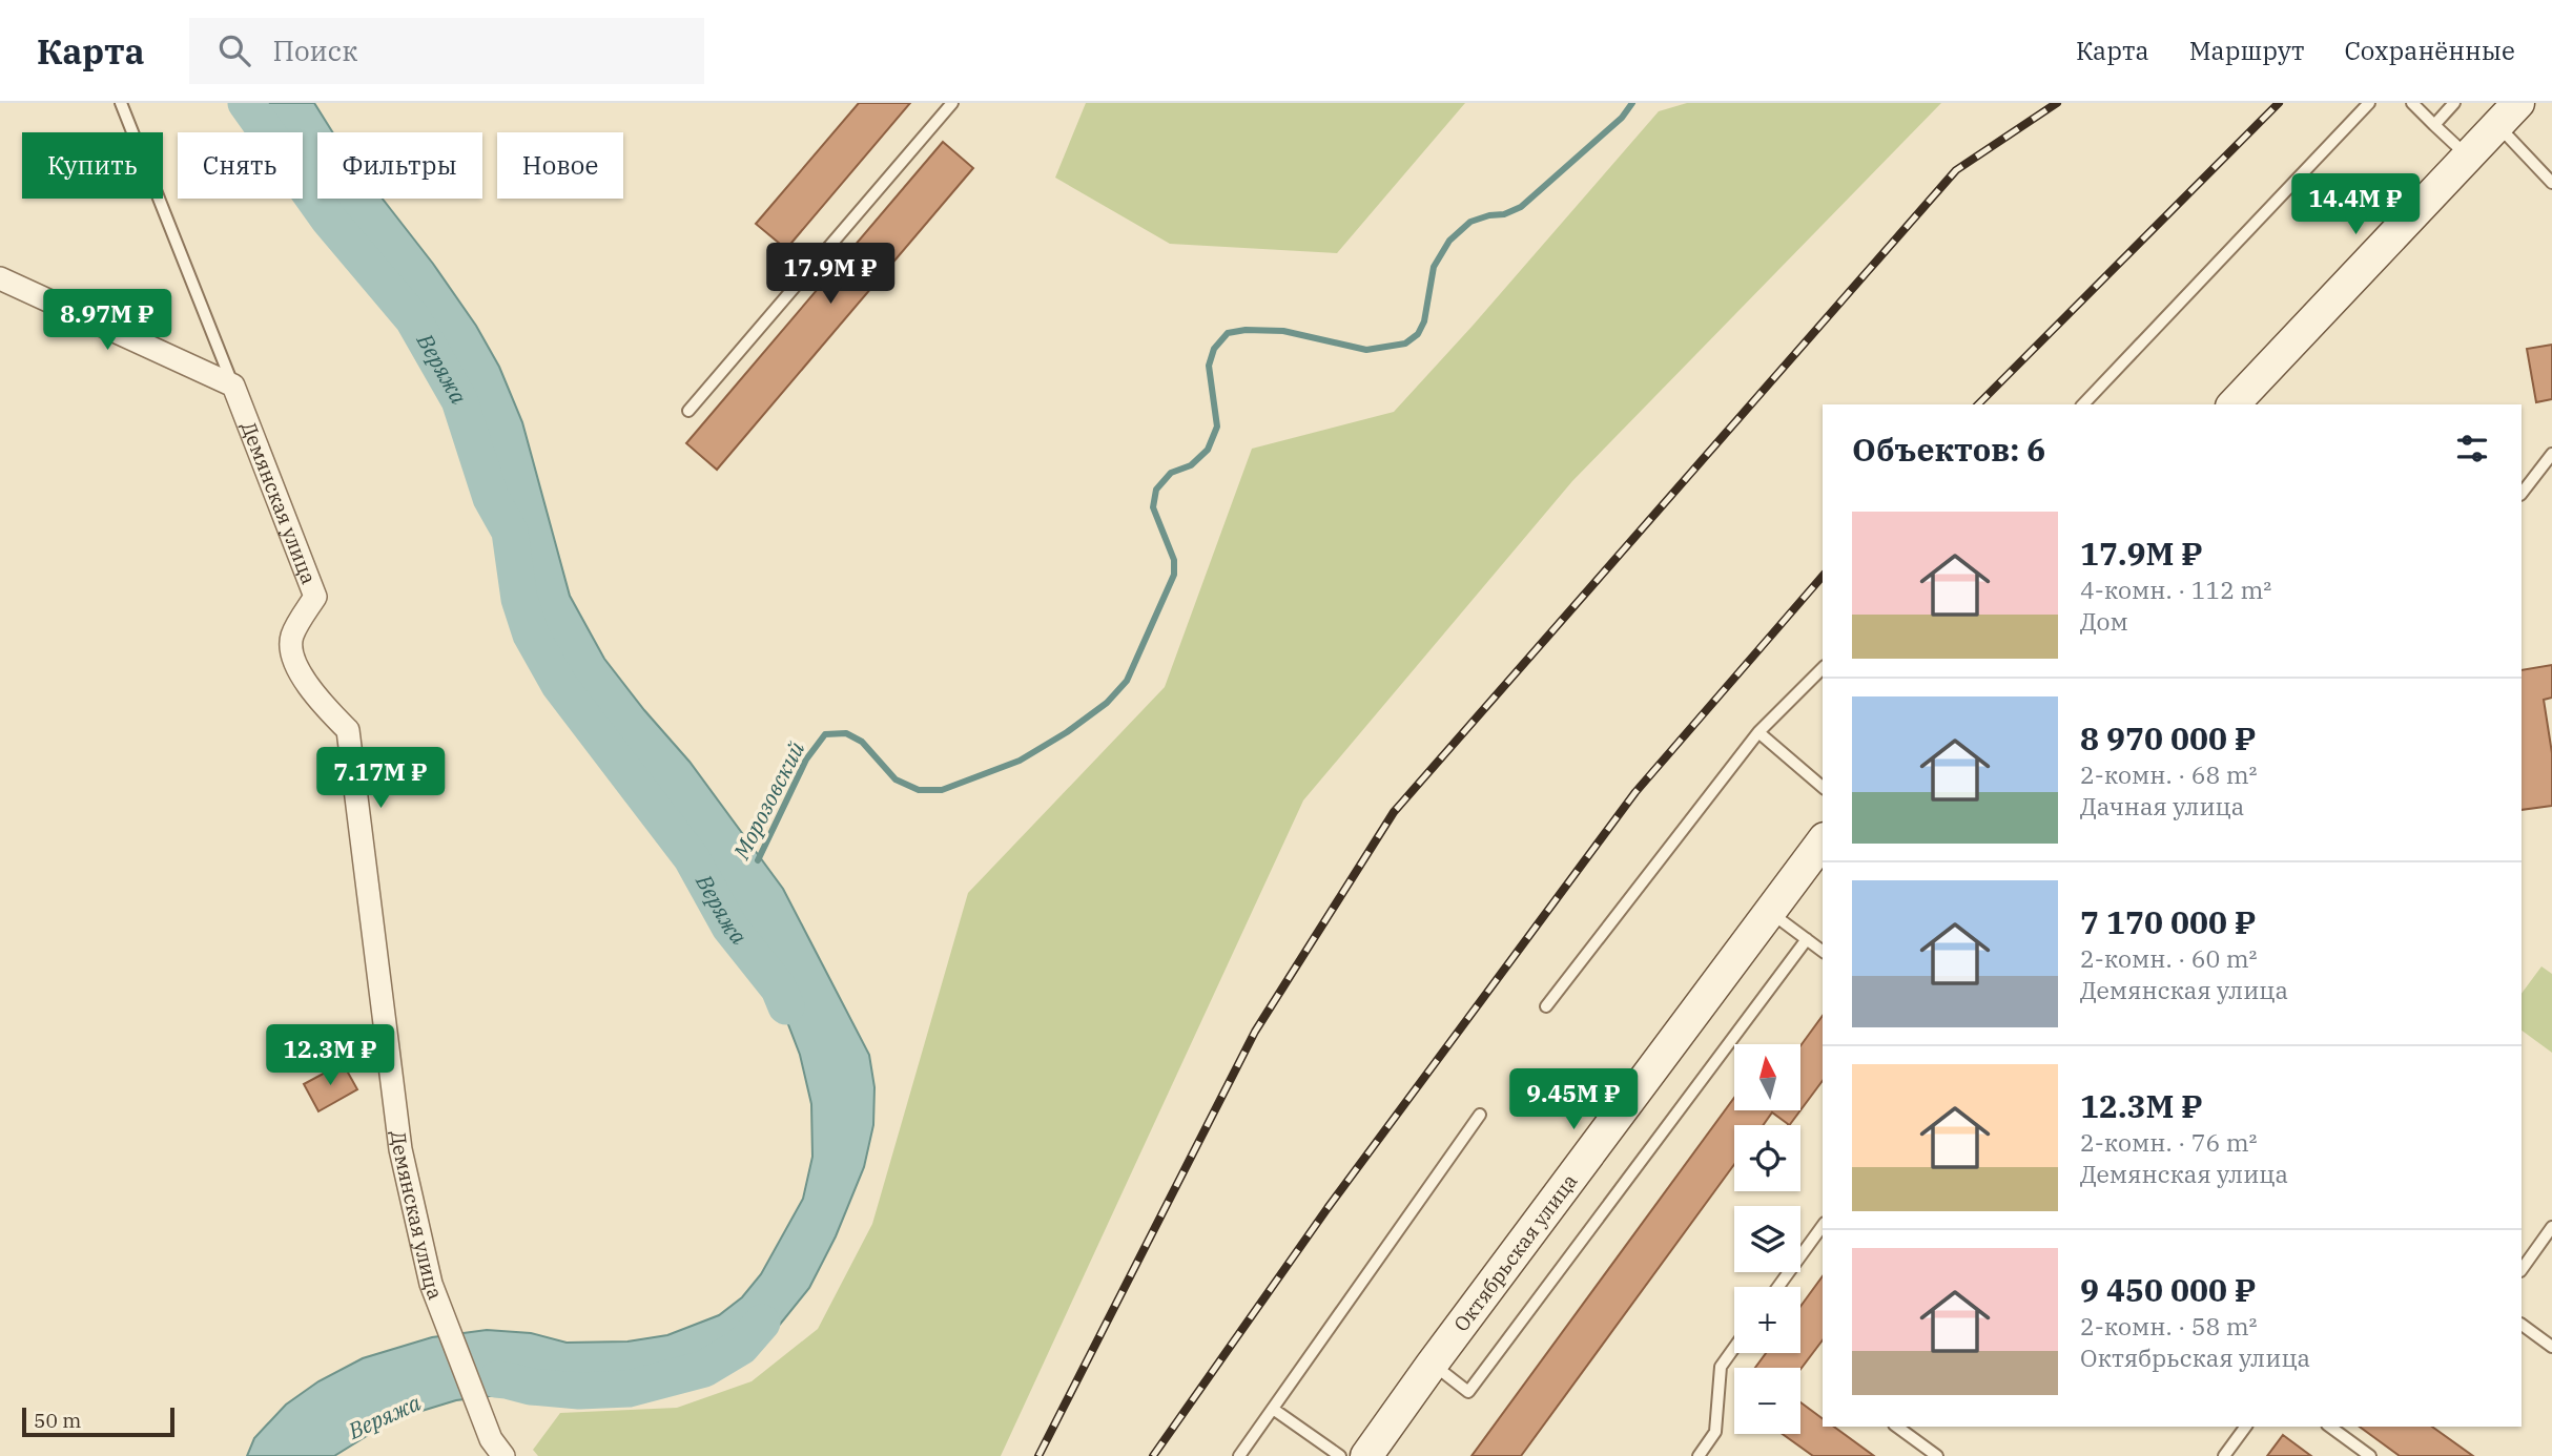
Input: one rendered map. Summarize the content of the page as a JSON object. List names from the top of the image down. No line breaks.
{"streets":{"main road":["Октябрьская улица"],"street":["Демянская улица"]},"water":["Веряжа","Морозовский"],"scale_bar":"50 m","north":"top","page":{"header":"Карта","search":"Поиск","nav":["Карта","Маршрут","Сохранённые"],"chip":["Купить","Снять","Фильтры","Новое"],"price":["14.4M ₽","17.9M ₽","8.97M ₽","7.17M ₽","12.3M ₽","9.45M ₽"],"heading":"Объектов: 6","list":[{"name":"17.9M ₽","note":"4-комн. · 112 m² · Дом"},{"name":"8 970 000 ₽","note":"2-комн. · 68 m² · Дачная улица"},{"name":"7 170 000 ₽","note":"2-комн. · 60 m² · Демянская улица"},{"name":"12.3M ₽","note":"2-комн. · 76 m² · Демянская улица"},{"name":"9 450 000 ₽","note":"2-комн. · 58 m² · Октябрьская улица"}],"map_buttons":["+","−"],"scale":"50 m"}}
